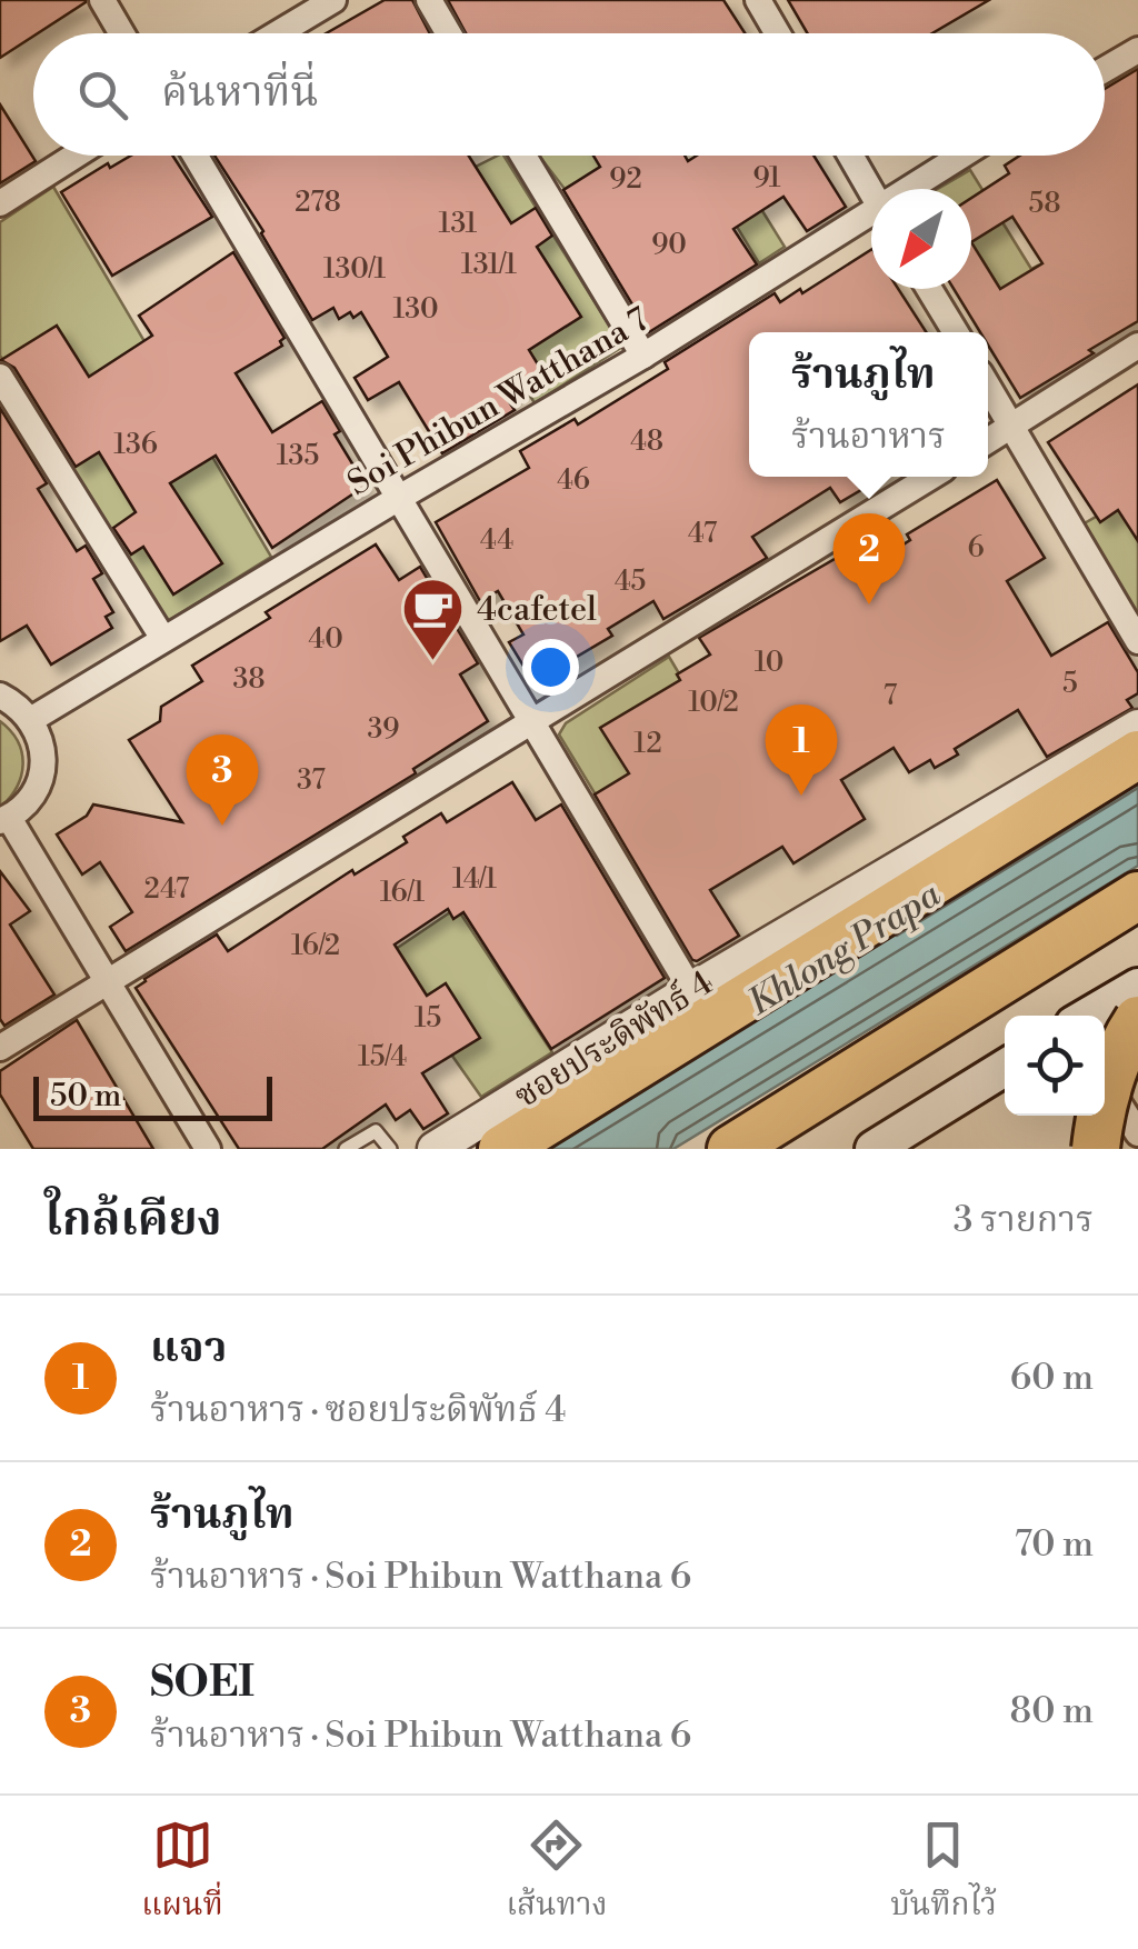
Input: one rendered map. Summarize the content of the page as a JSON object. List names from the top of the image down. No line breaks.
{"streets":{"street":["Soi Phibun Watthana 7","ซอยประดิพัทธ์ 4"]},"water":["Khlong Prapa"],"places":{"cafe":["4cafetel"]},"house_numbers":["91","92","278","58","131","90","131/1","130/1","130","48","136","135","46","47","44","6","45","40","10","38","5","7","10/2","39","12","37","14/1","247","16/1","16/2","15","15/4"],"scale_bar":"50 m","north":"bottom left","page":{"search":"ค้นหาที่นี่","popup":["ร้านภูไท","ร้านอาหาร"],"pins":["2","1","3"],"scale":"50 m","heading":["ใกล้เคียง","3 รายการ"],"list":[{"mark":"1","name":"แจว","note":"ร้านอาหาร · ซอยประดิพัทธ์ 4","value":"60 m"},{"mark":"2","name":"ร้านภูไท","note":"ร้านอาหาร · Soi Phibun Watthana 6","value":"70 m"},{"mark":"3","name":"SOEI","note":"ร้านอาหาร · Soi Phibun Watthana 6","value":"80 m"}],"nav":["แผนที่","เส้นทาง","บันทึกไว้"]}}
